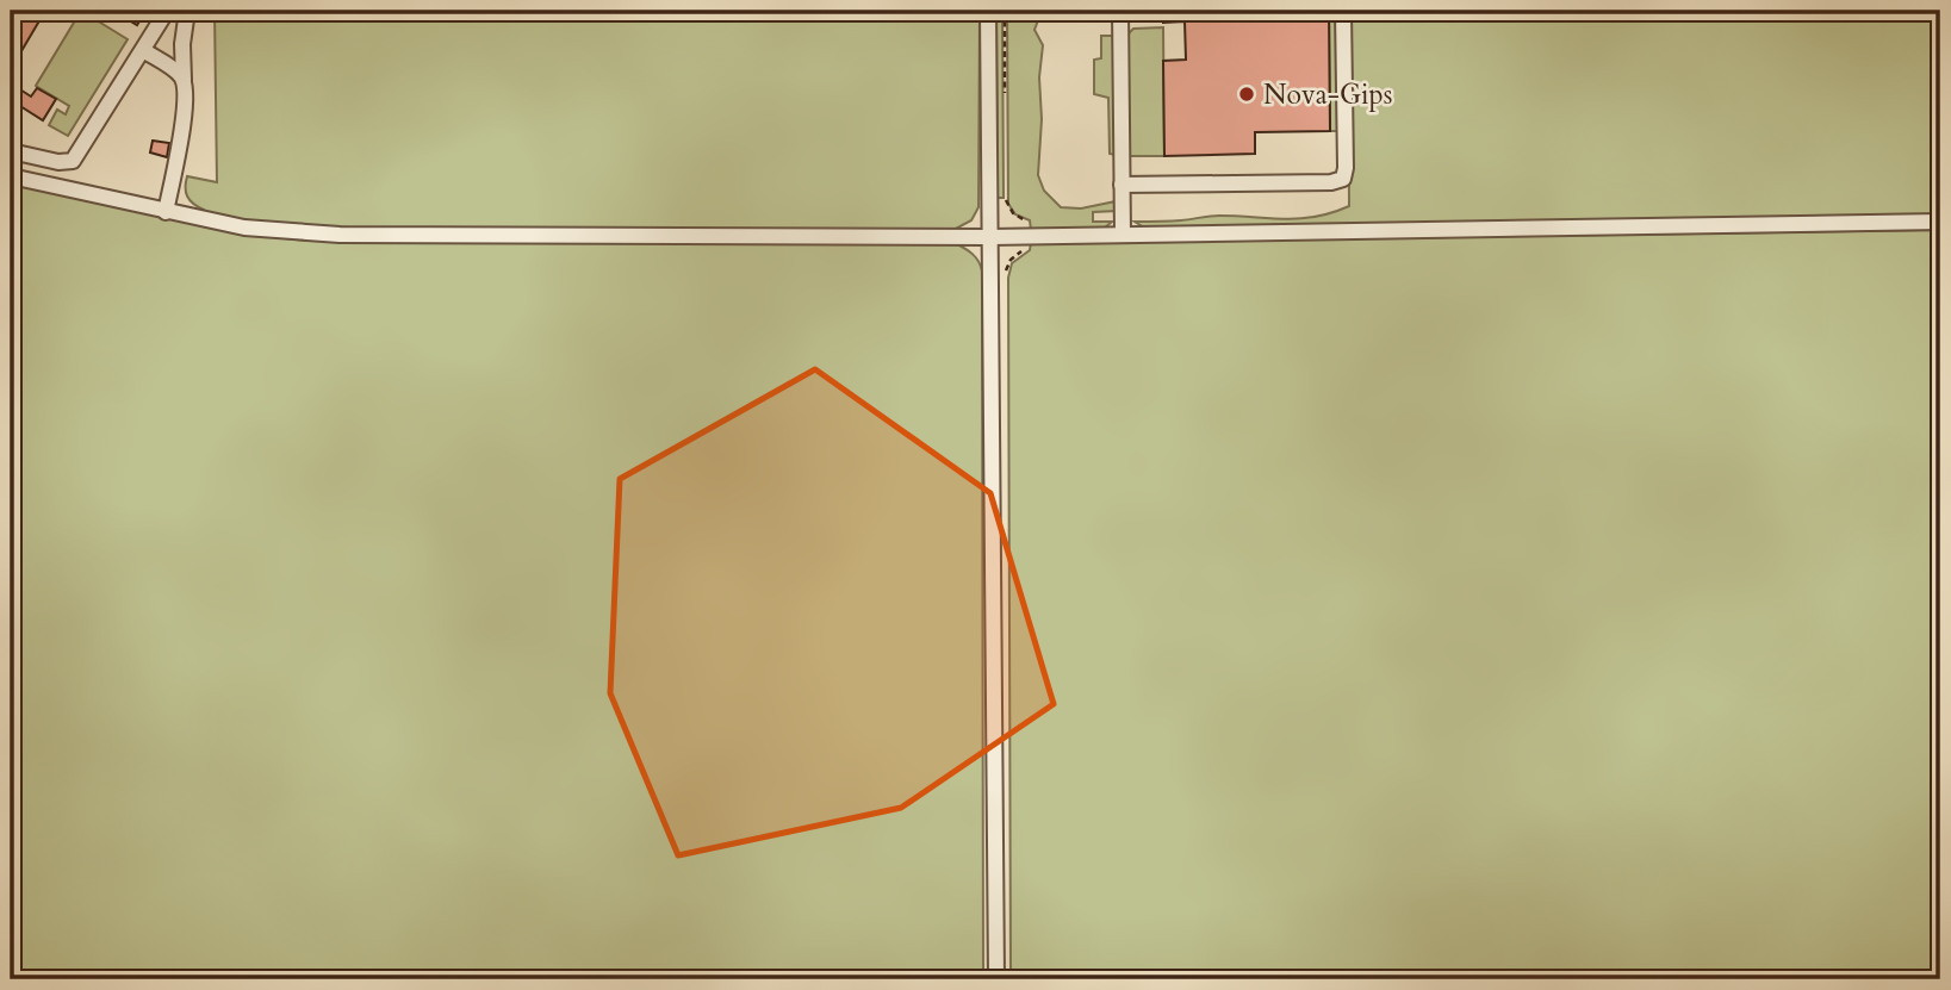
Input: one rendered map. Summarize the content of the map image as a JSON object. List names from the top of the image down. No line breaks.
{"places":["Nova-Gips"]}
